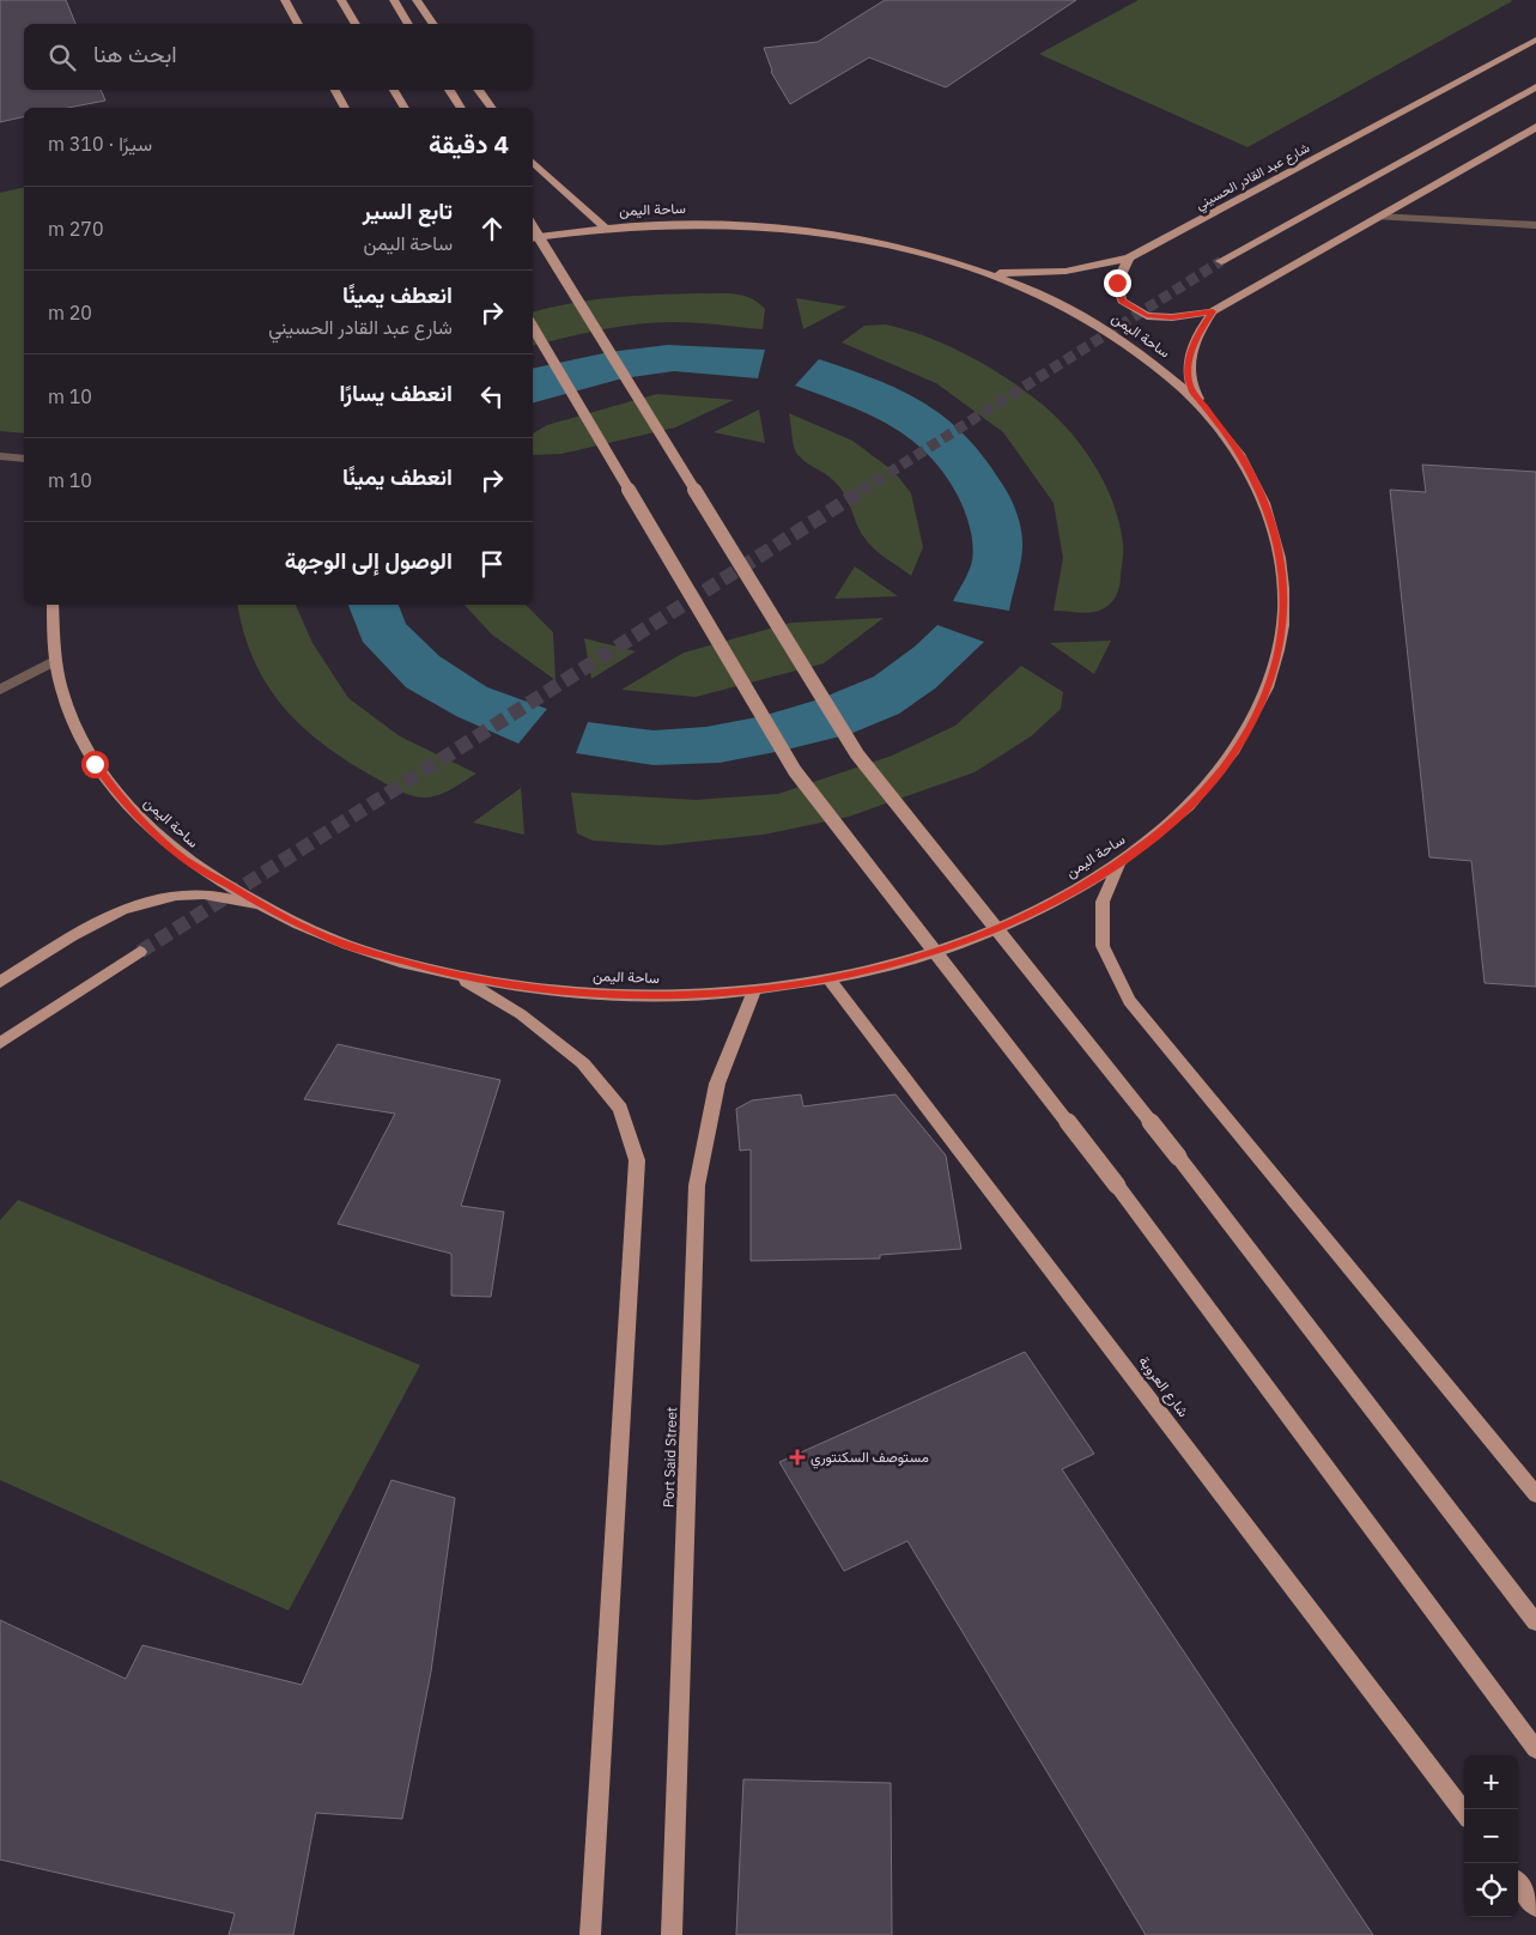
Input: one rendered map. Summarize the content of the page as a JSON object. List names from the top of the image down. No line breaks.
{"streets":{"main road":["شارع عبد القادر الحسيني","ساحة اليمن","شارع العروبة","Port Said Street"]},"crossings":[["شارع عبد القادر الحسيني","ساحة اليمن"],["ساحة اليمن","شارع العروبة"],["ساحة اليمن","Port Said Street"]],"places":{"health":["مستوصف السكنتوري"]},"page":{"search":"ابحث هنا","heading":["4 دقيقة","سيرًا · 310 m"],"list":[["تابع السير","ساحة اليمن","270 m"],["انعطف يمينًا","شارع عبد القادر الحسيني","20 m"],["انعطف يسارًا","10 m"],["انعطف يمينًا","10 m"],"الوصول إلى الوجهة"],"map_buttons":["+","−"]}}
